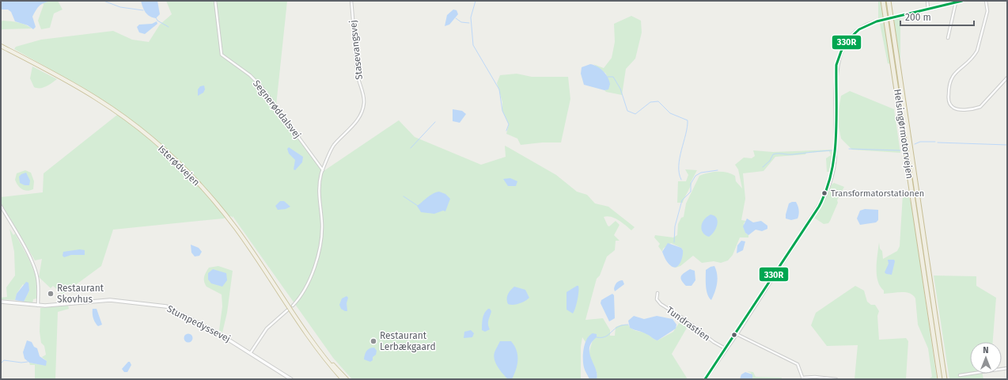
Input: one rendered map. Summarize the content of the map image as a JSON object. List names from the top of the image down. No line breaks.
{"streets":{"highway":["Helsingørmotorvejen","Isterødvejen"],"street":["Stasevangsvej","Segnerøddalsvej","Stumpedyssevej","Tundrastien"]},"crossings":[["Stasevangsvej","Segnerøddalsvej"]],"places":["Transformatorstationen","Restaurant Skovhus","Restaurant Lerbækgaard"],"lines":["transit line 330R"],"scale_bar":"200 m","north":"top"}
